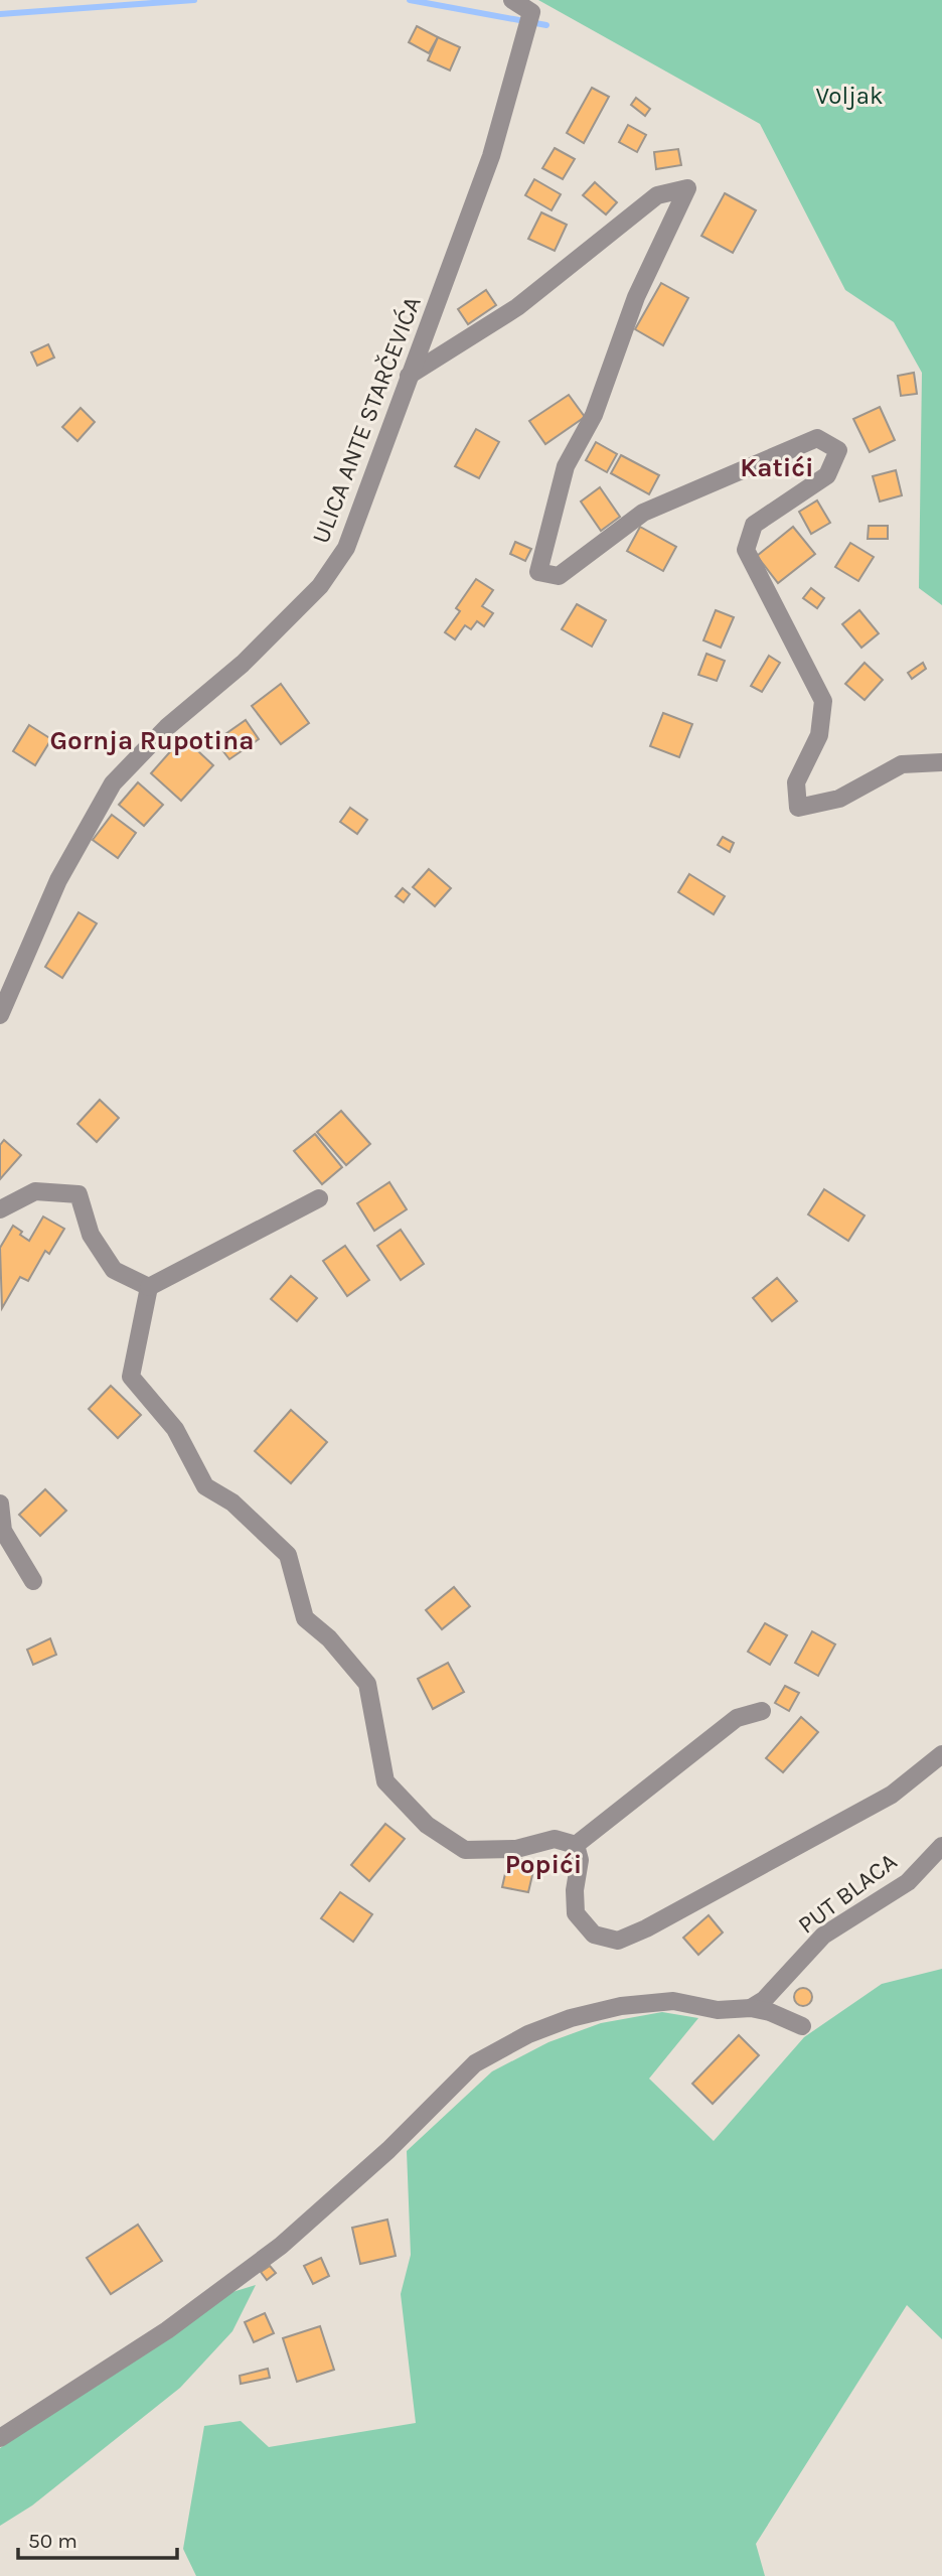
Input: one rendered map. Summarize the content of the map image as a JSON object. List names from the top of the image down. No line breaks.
{"streets":{"street":["ULICA ANTE STARČEVIĆA","PUT BLACA"]},"districts":["Katići","Gornja Rupotina","Popići"],"parks":["Voljak"],"scale_bar":"50 m"}
